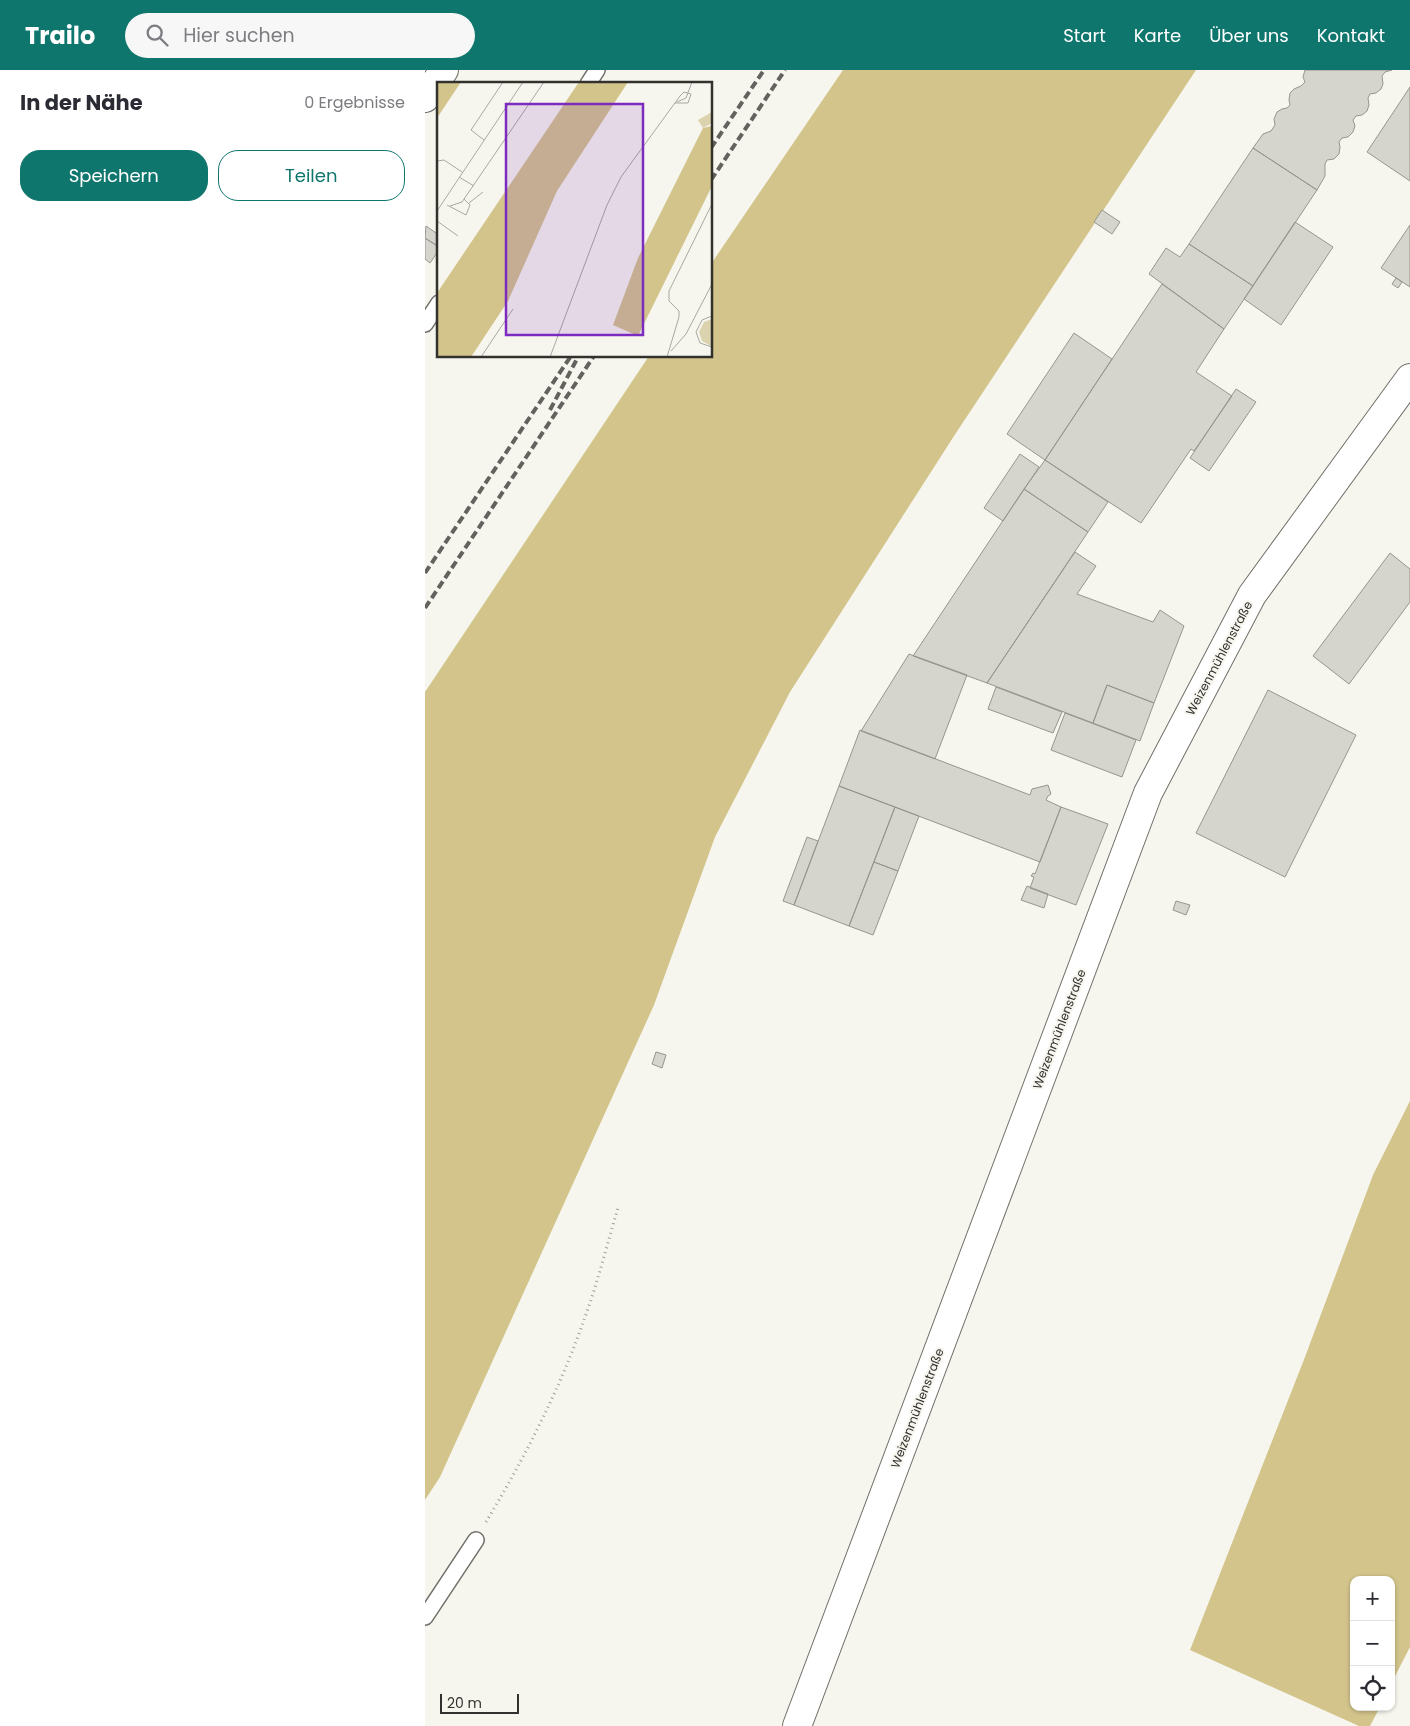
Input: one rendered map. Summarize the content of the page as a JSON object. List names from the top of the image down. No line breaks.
{"streets":{"street":["Weizenmühlenstraße"]},"scale_bar":"20 m","page":{"header":"Trailo","search":"Hier suchen","nav":["Start","Karte","Über uns","Kontakt"],"heading":["In der Nähe","0 Ergebnisse"],"buttons":["Speichern","Teilen"],"map_buttons":["+","−"],"scale":"20 m"}}
